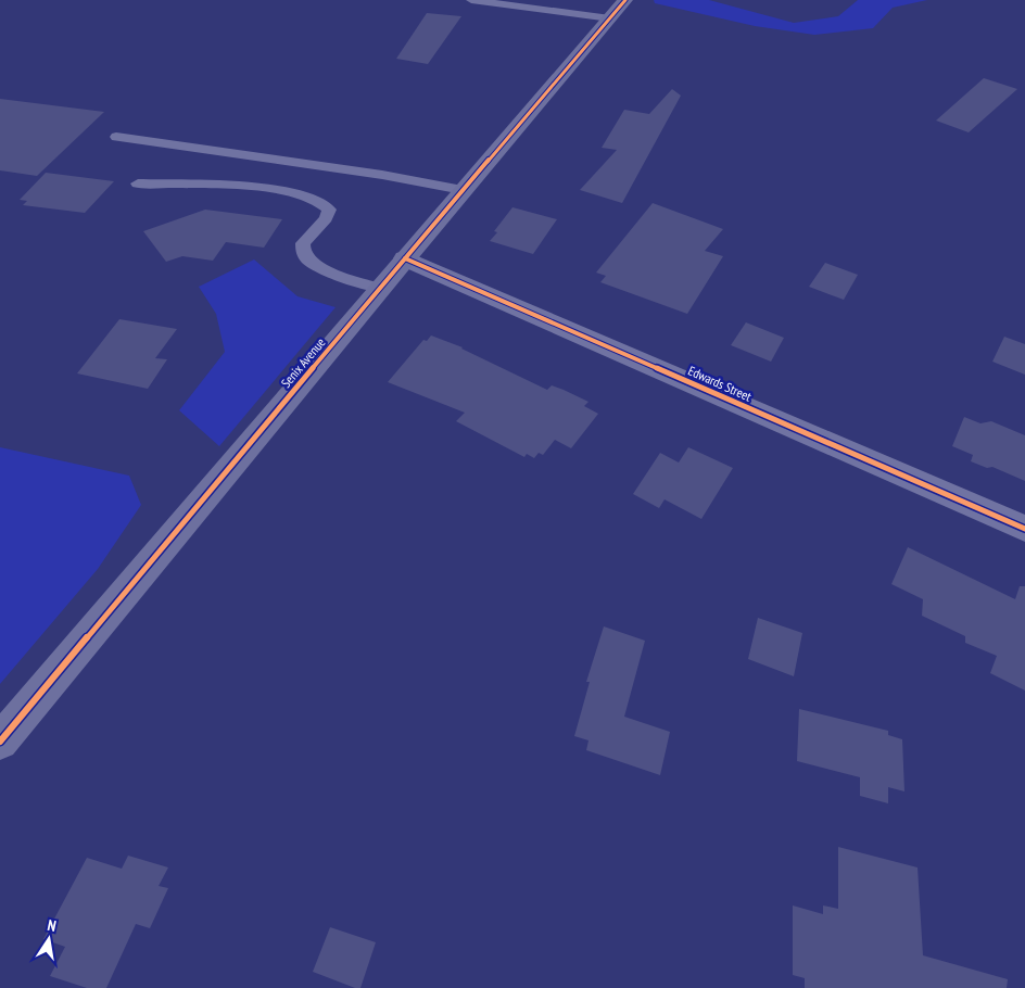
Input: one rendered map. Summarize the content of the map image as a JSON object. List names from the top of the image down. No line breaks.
{"streets":{"street":["Senix Avenue","Edwards Street"]},"crossings":[["Senix Avenue","Edwards Street"]],"north":"top"}
